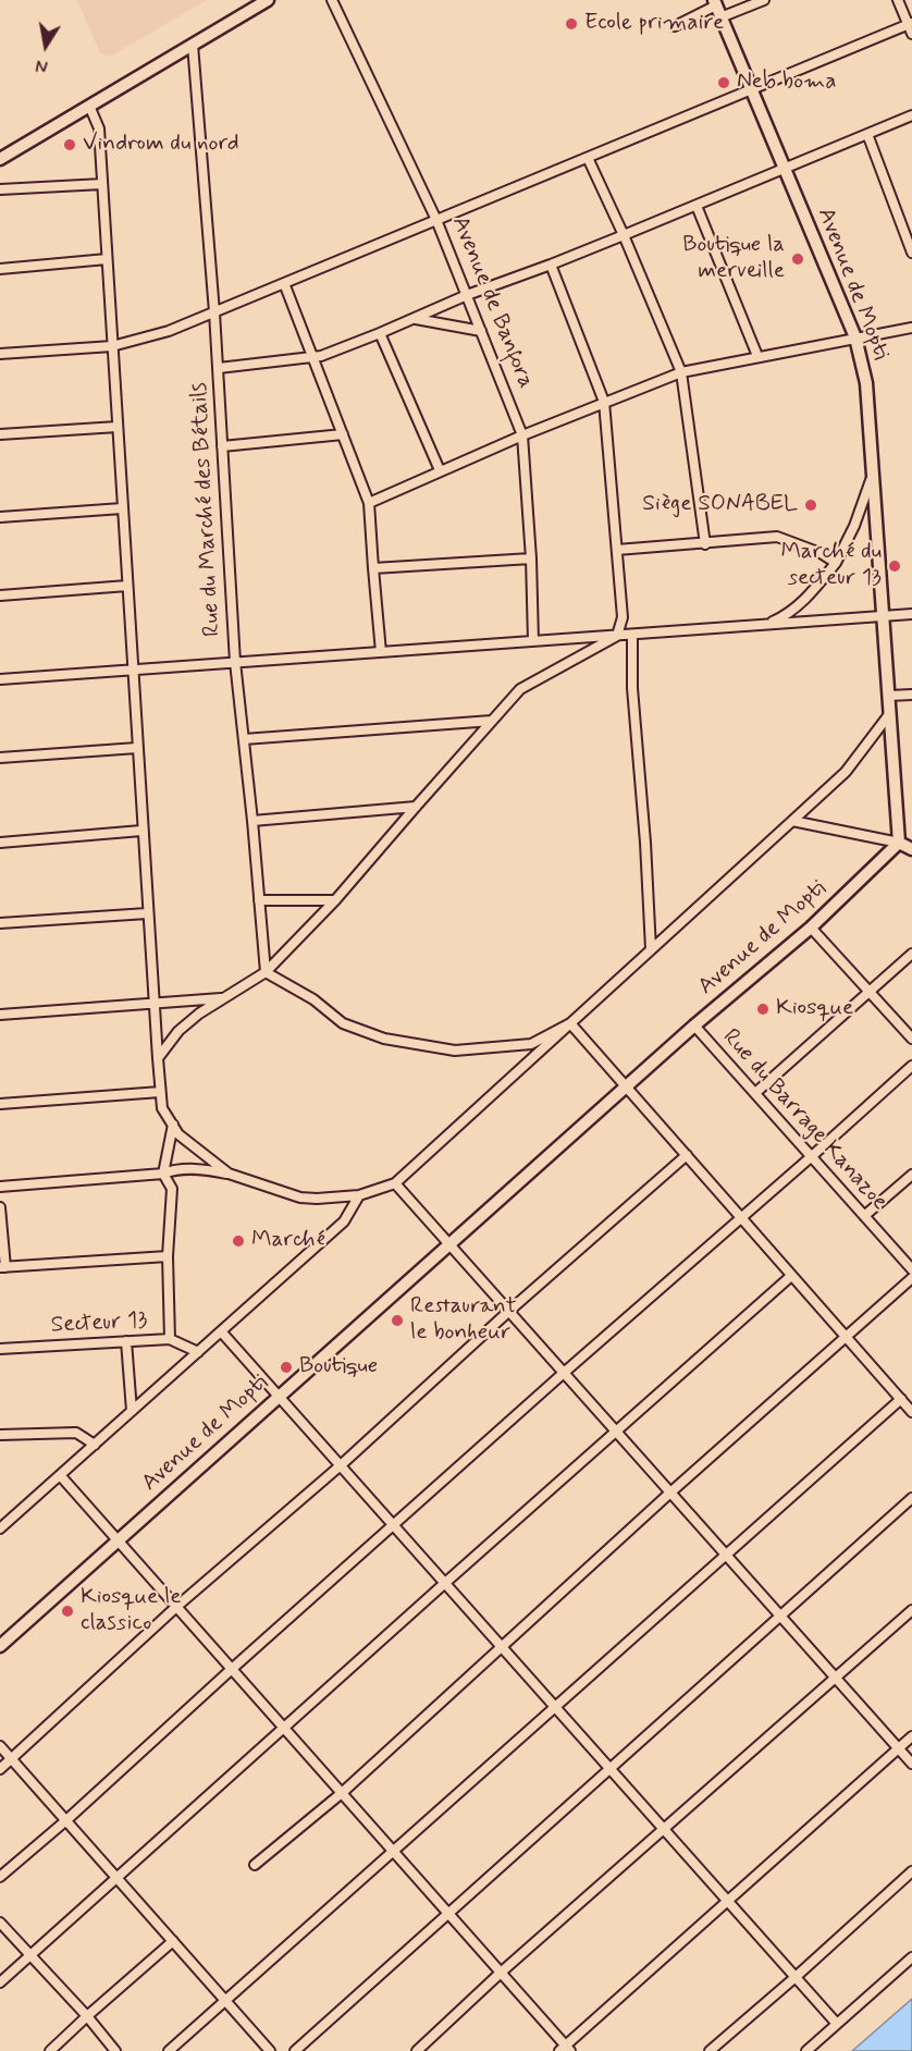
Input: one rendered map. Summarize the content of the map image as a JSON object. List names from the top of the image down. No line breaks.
{"streets":{"street":["Avenue de Mopti","Avenue de Banfora","Rue du Marché des Bétails","Rue du Barrage Kanazoe","Secteur 13"]},"crossings":[["Avenue de Mopti","Rue du Barrage Kanazoe"]],"places":["Ecole primaire","Neb boma","Vindrom du nord","Boutique la merveille","Siège SONABEL","Marché du secteur 13","Kiosque","Marché","Restaurant le bonheur","Boutique","Kiosque le classico"],"north":"bottom"}
